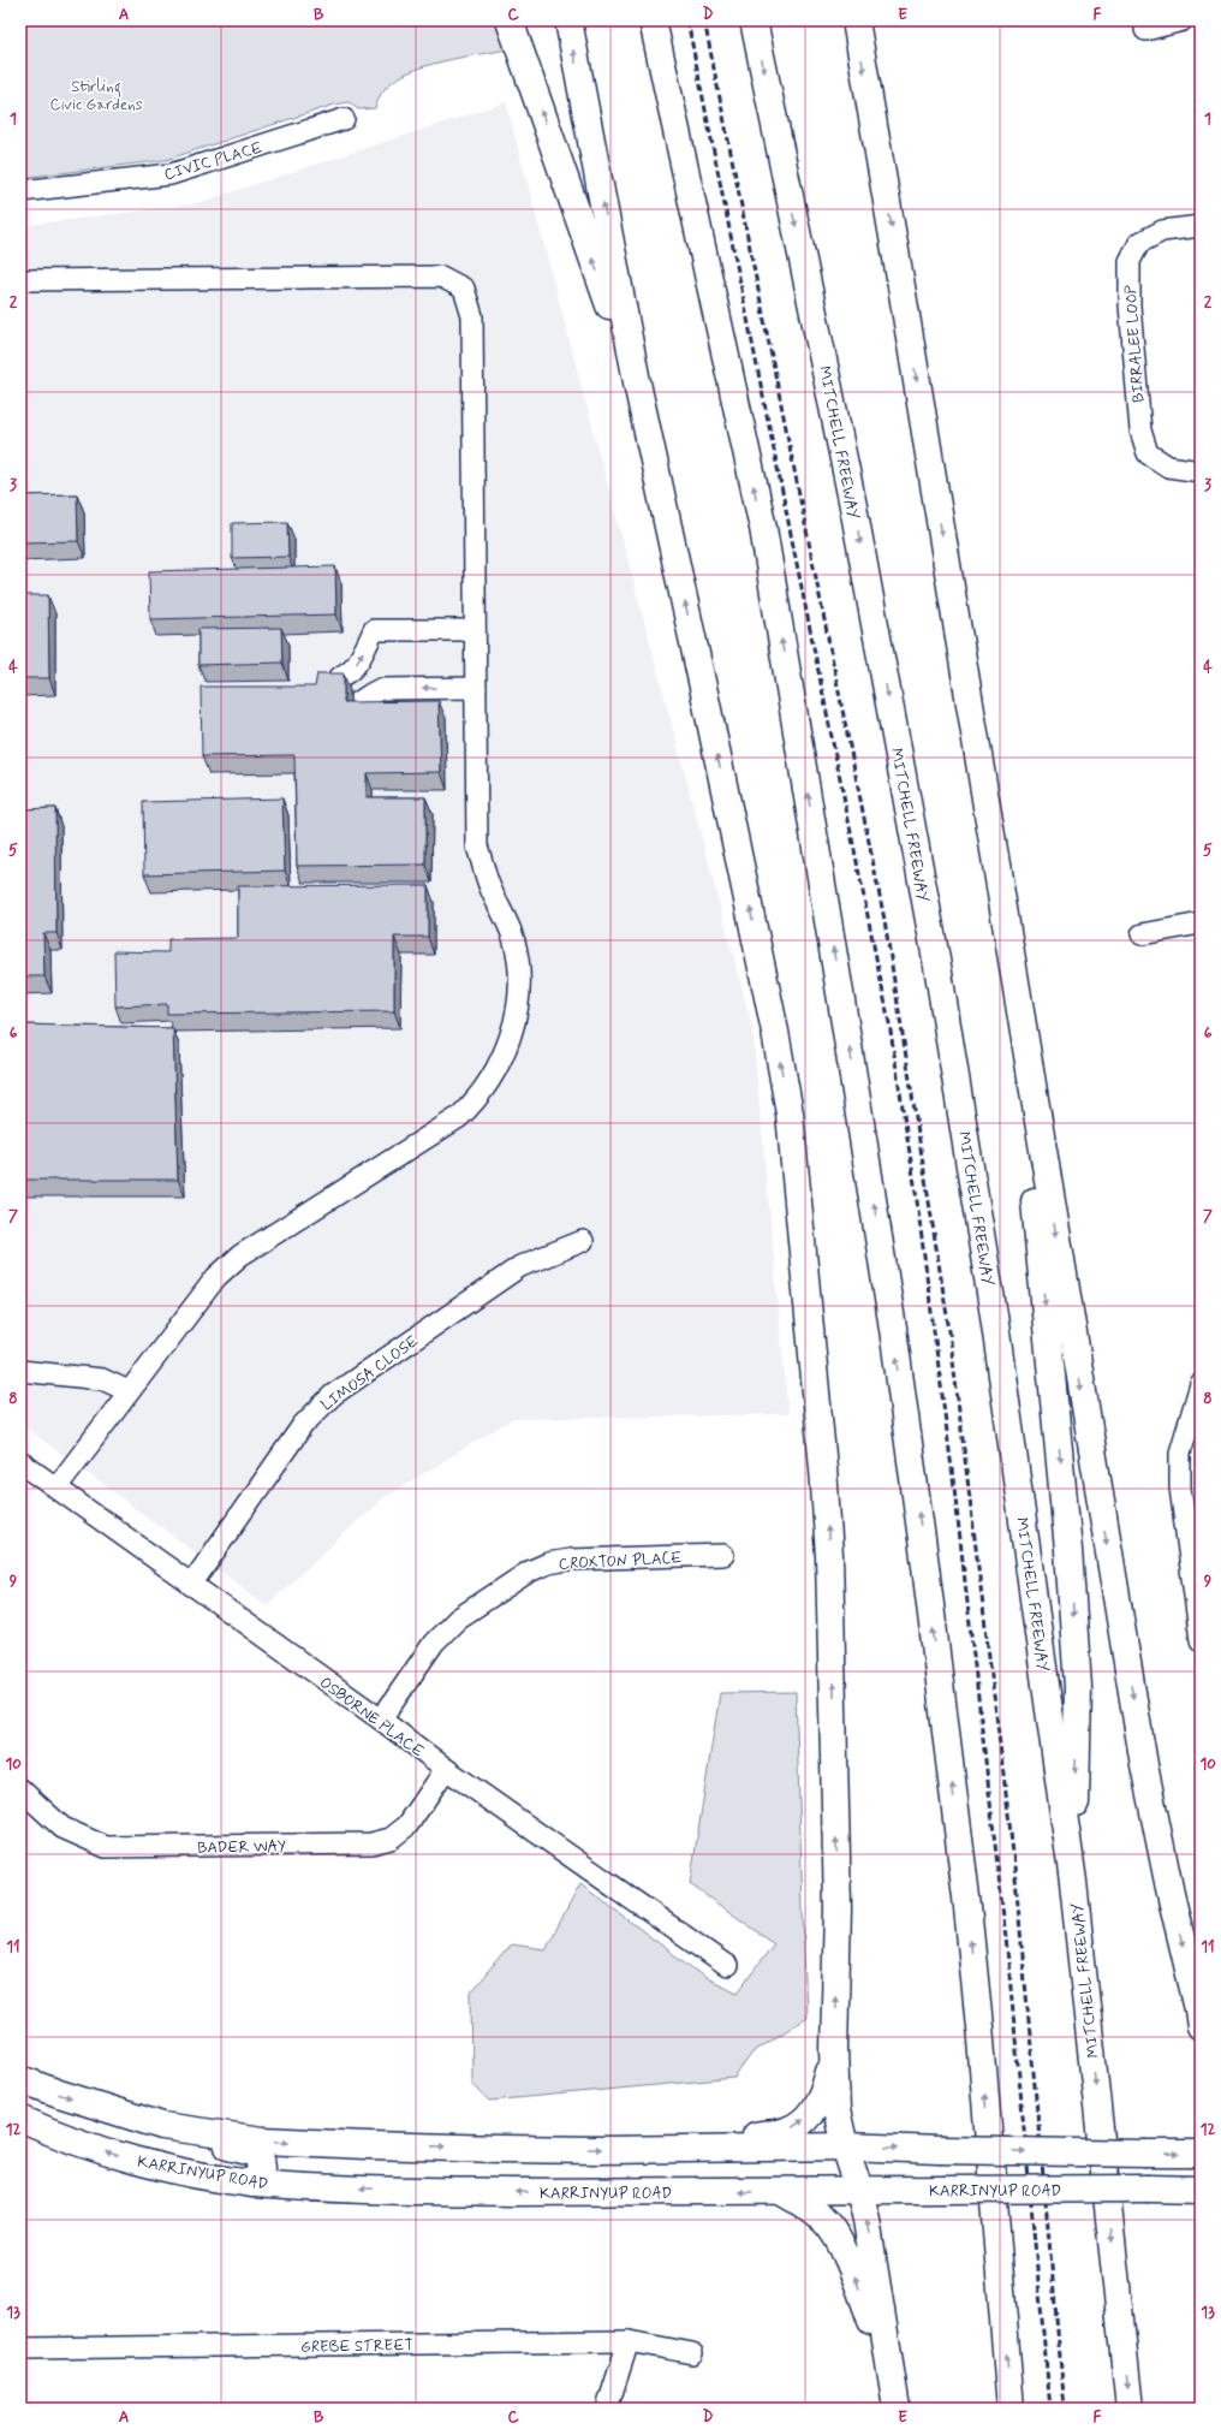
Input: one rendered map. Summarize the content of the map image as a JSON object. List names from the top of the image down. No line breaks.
{"streets":{"highway":["MITCHELL FREEWAY","KARRINYUP ROAD"],"street":["CIVIC PLACE","BIRRALEE LOOP","LIMOSA CLOSE","CROXTON PLACE","OSBORNE PLACE","BADER WAY","GREBE STREET"]},"crossings":[["LIMOSA CLOSE","OSBORNE PLACE"],["CROXTON PLACE","OSBORNE PLACE"],["OSBORNE PLACE","BADER WAY"]],"parks":["Stirling Civic Gardens"],"grid":{"columns":["A","B","C","D","E","F"],"rows":["1","2","3","4","5","6","7","8","9","10","11","12","13"]}}
